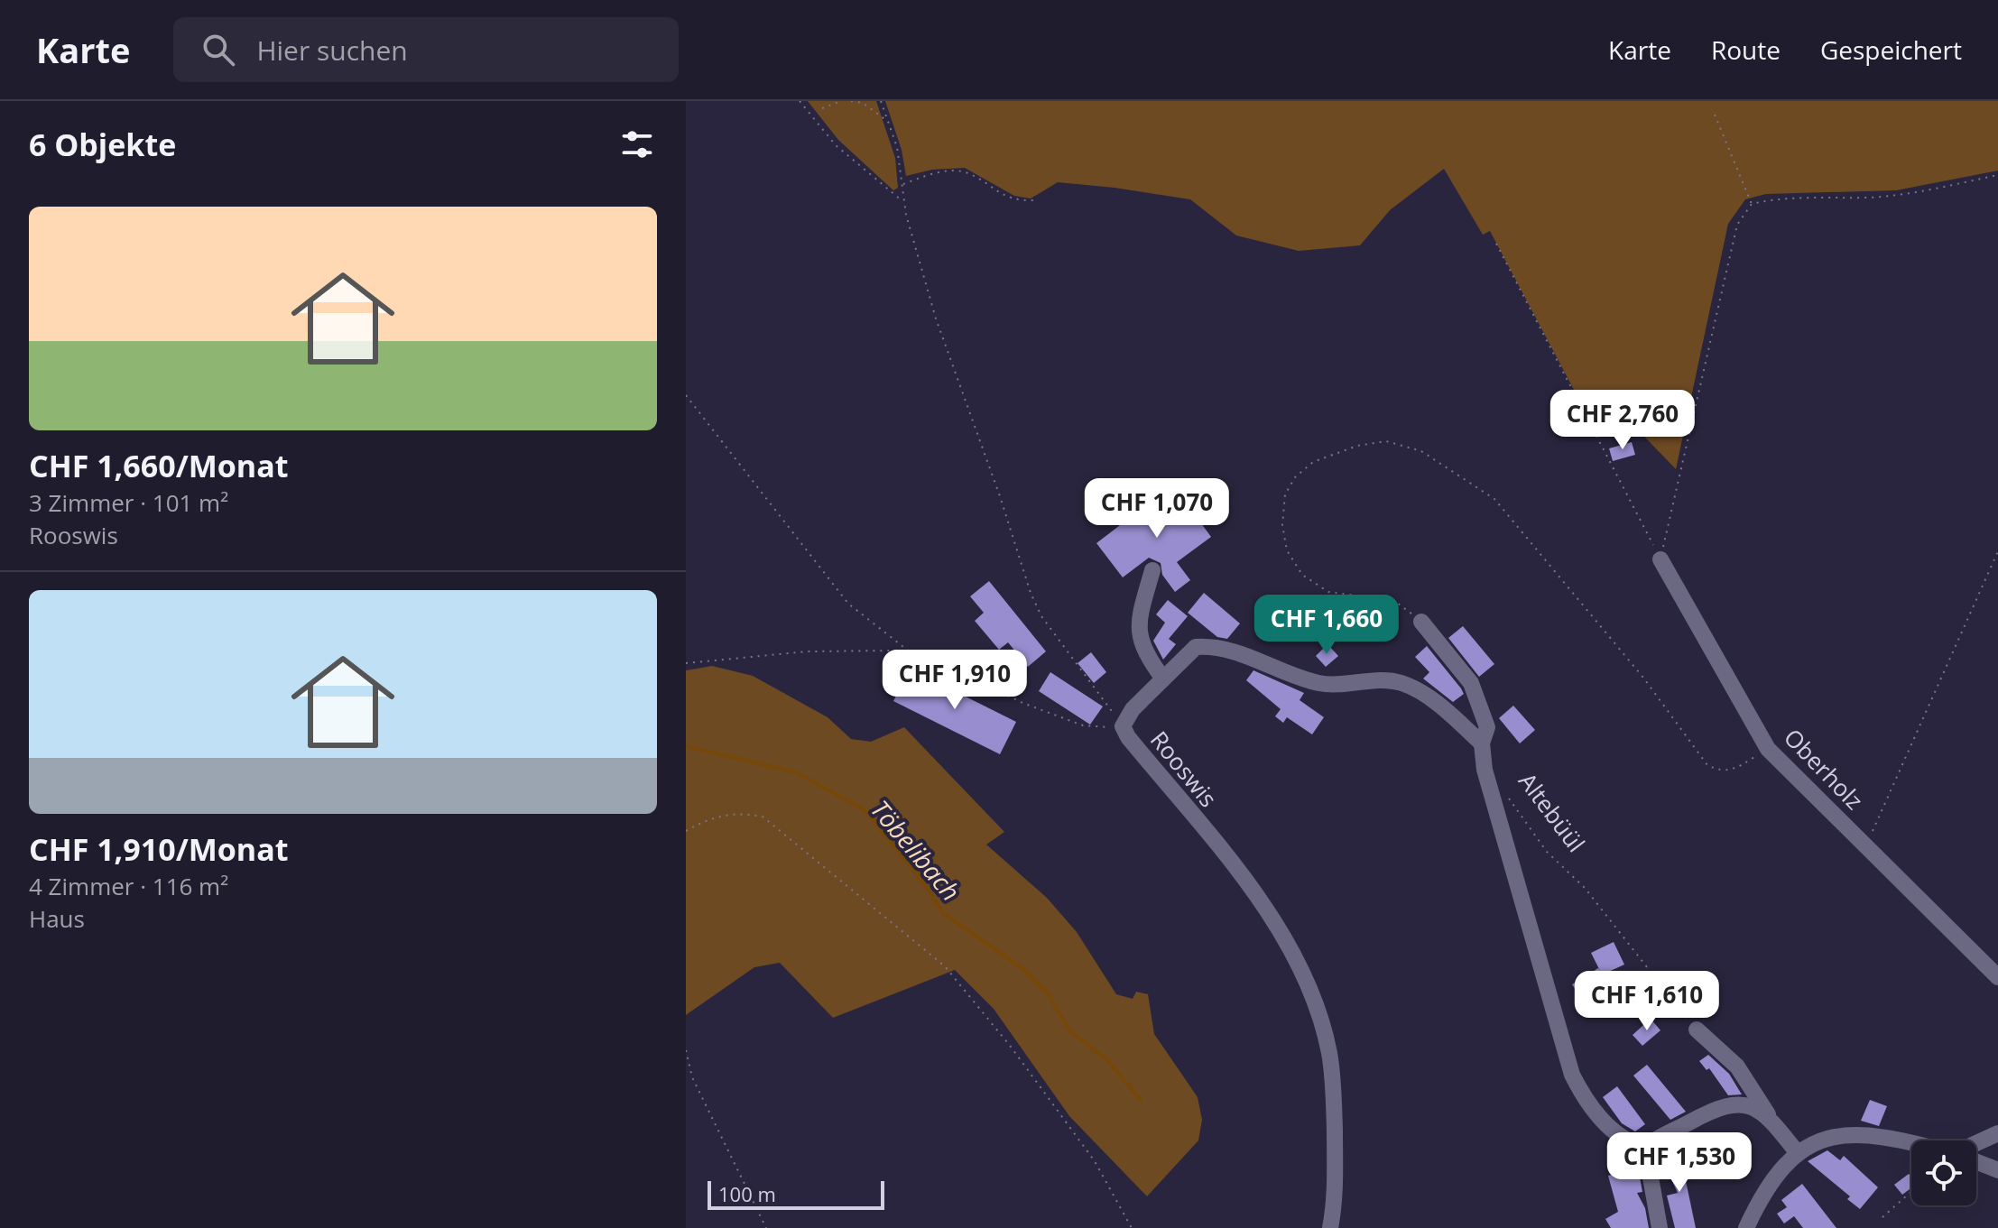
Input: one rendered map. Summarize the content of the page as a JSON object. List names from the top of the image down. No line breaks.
{"streets":{"street":["Rooswis","Oberholz"],"path":["Altebüül"]},"water":["Töbelibach"],"scale_bar":"100 m","page":{"header":"Karte","search":"Hier suchen","nav":["Karte","Route","Gespeichert"],"heading":"6 Objekte","list":[{"name":"CHF 1,660/Monat","note":"3 Zimmer · 101 m² · Rooswis"},{"name":"CHF 1,910/Monat","note":"4 Zimmer · 116 m² · Haus"}],"price":["CHF 2,760","CHF 1,070","CHF 1,660","CHF 1,910","CHF 1,610","CHF 1,530"],"scale":"100 m"}}
